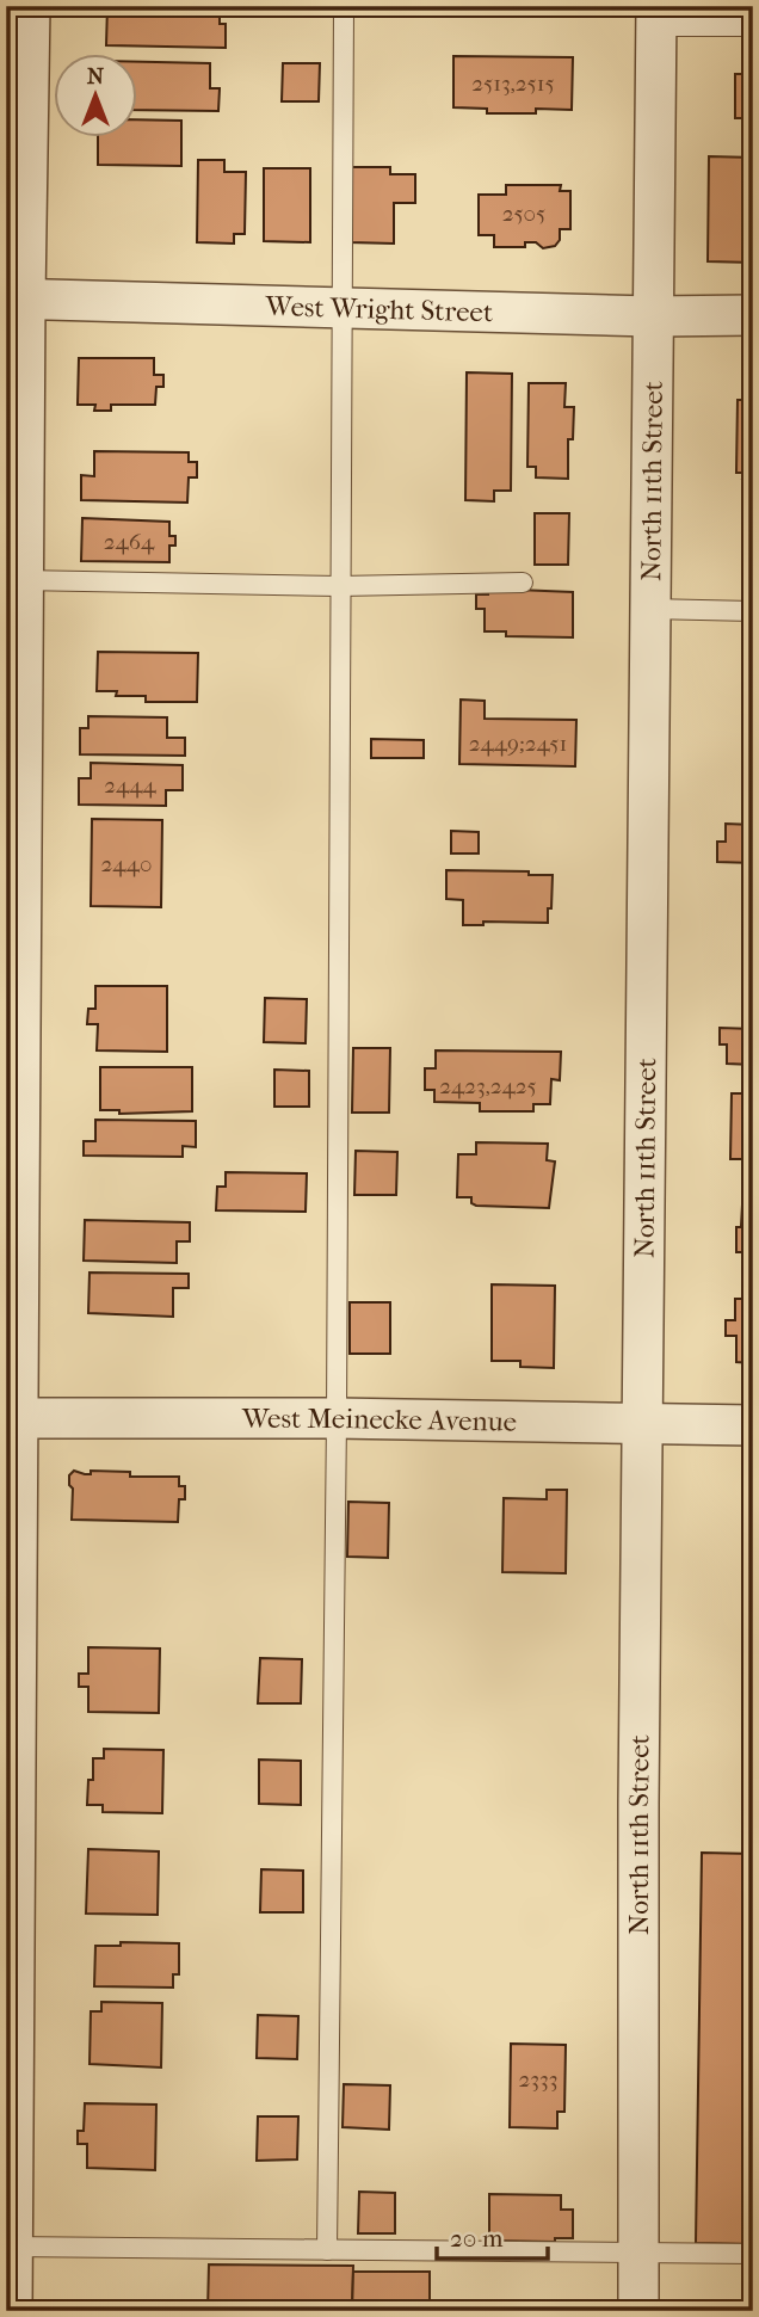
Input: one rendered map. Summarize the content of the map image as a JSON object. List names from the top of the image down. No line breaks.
{"streets":{"street":["West Wright Street","North 11th Street","West Meinecke Avenue"]},"crossings":[["West Wright Street","North 11th Street"],["North 11th Street","West Meinecke Avenue"]],"house_numbers":["2513,2515","2505","2464","2449;2451","2444","2440","2423,2425","2333"],"scale_bar":"20 m","north":"top"}
